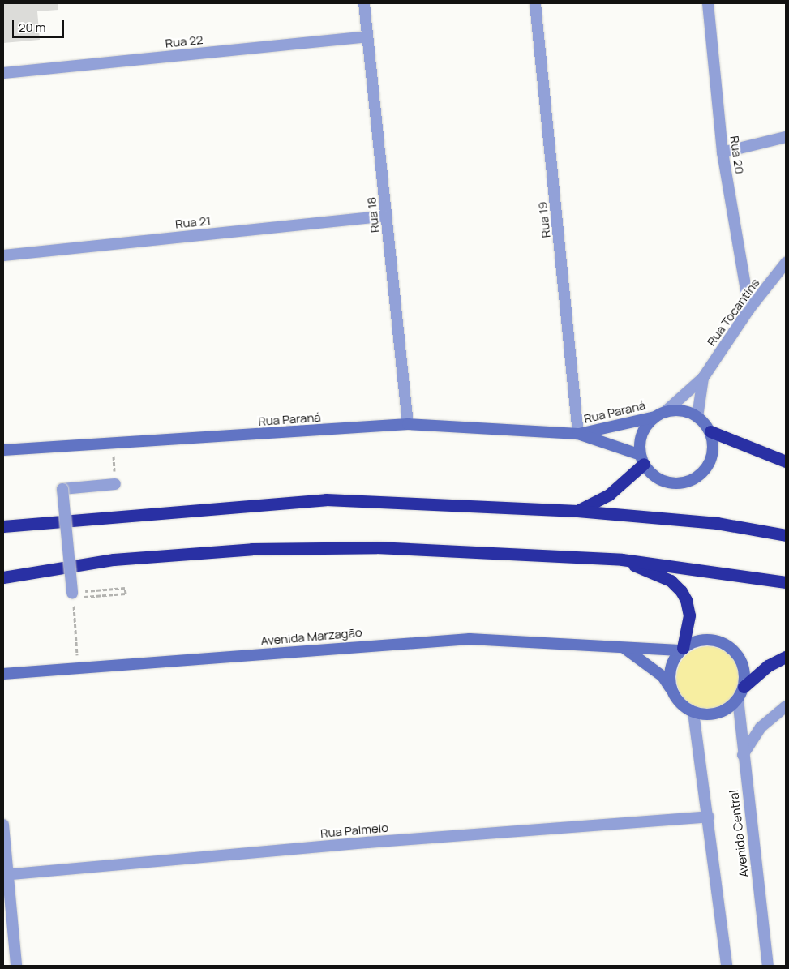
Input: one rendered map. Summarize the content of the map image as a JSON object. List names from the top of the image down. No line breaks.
{"streets":{"main road":["Rua Paraná","Avenida Marzagão"],"street":["Rua 22","Rua 20","Rua 18","Rua 19","Rua 21","Rua Tocantins","Rua Palmelo","Avenida Central"]},"crossings":[["Rua 22","Rua 18"],["Rua 20","Rua Tocantins"],["Rua 18","Rua 21"],["Rua 18","Rua Paraná"],["Rua 19","Rua Paraná"],["Rua Tocantins","Rua Paraná"],["Avenida Marzagão","Avenida Central"]],"scale_bar":"20 m"}
